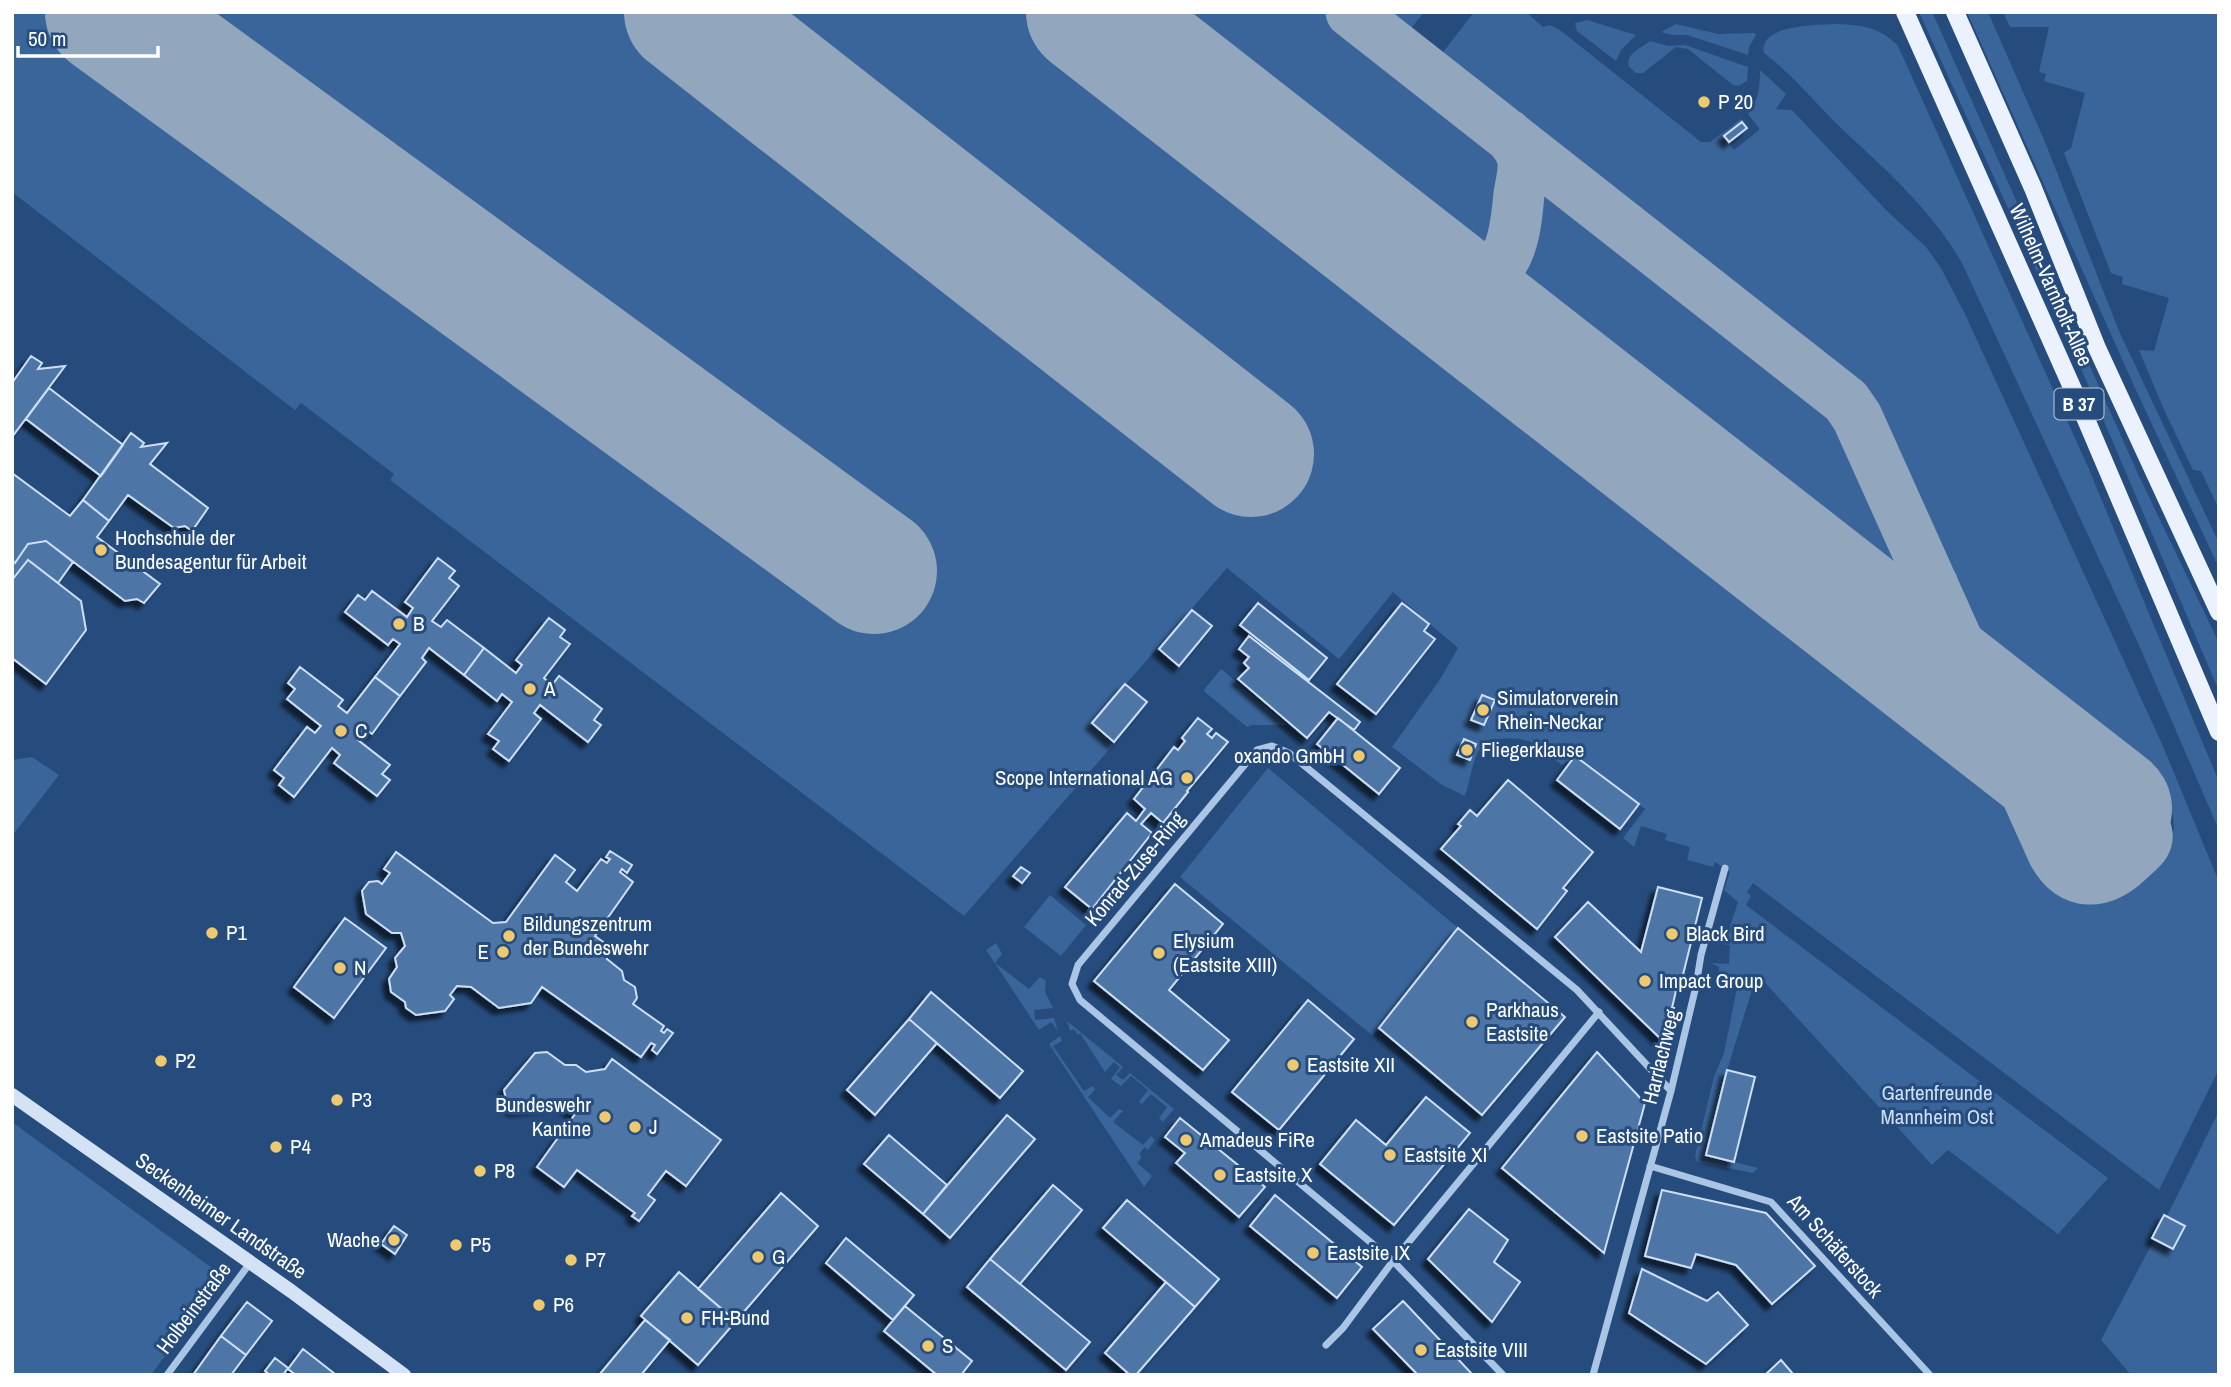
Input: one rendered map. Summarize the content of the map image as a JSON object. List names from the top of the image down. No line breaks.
{"streets":{"main road":["Wilhelm-Varnholt-Allee","B 37","Seckenheimer Landstraße"],"street":["Konrad-Zuse-Ring","Harrlachweg","Am Schäferstock","Holbeinstraße"]},"crossings":[["Konrad-Zuse-Ring","Harrlachweg"],["Harrlachweg","Am Schäferstock"],["Seckenheimer Landstraße","Holbeinstraße"]],"parks":["Gartenfreunde Mannheim Ost"],"places":["P 20","Hochschule der Bundesagentur für Arbeit","B","A","Simulatorverein Rhein-Neckar","C","Fliegerklause","oxando GmbH","Scope International AG","P1","Black Bird","Bildungszentrum der Bundeswehr","E","Elysium (Eastsite XIII)","N","Impact Group","Parkhaus Eastsite","P2","Eastsite XII","P3","Bundeswehr Kantine","J","Eastsite Patio","Amadeus FiRe","P4","Eastsite XI","P8","Eastsite X","Wache","P5","Eastsite IX","G","P7","P6","FH-Bund","S","Eastsite VIII"],"scale_bar":"50 m"}
